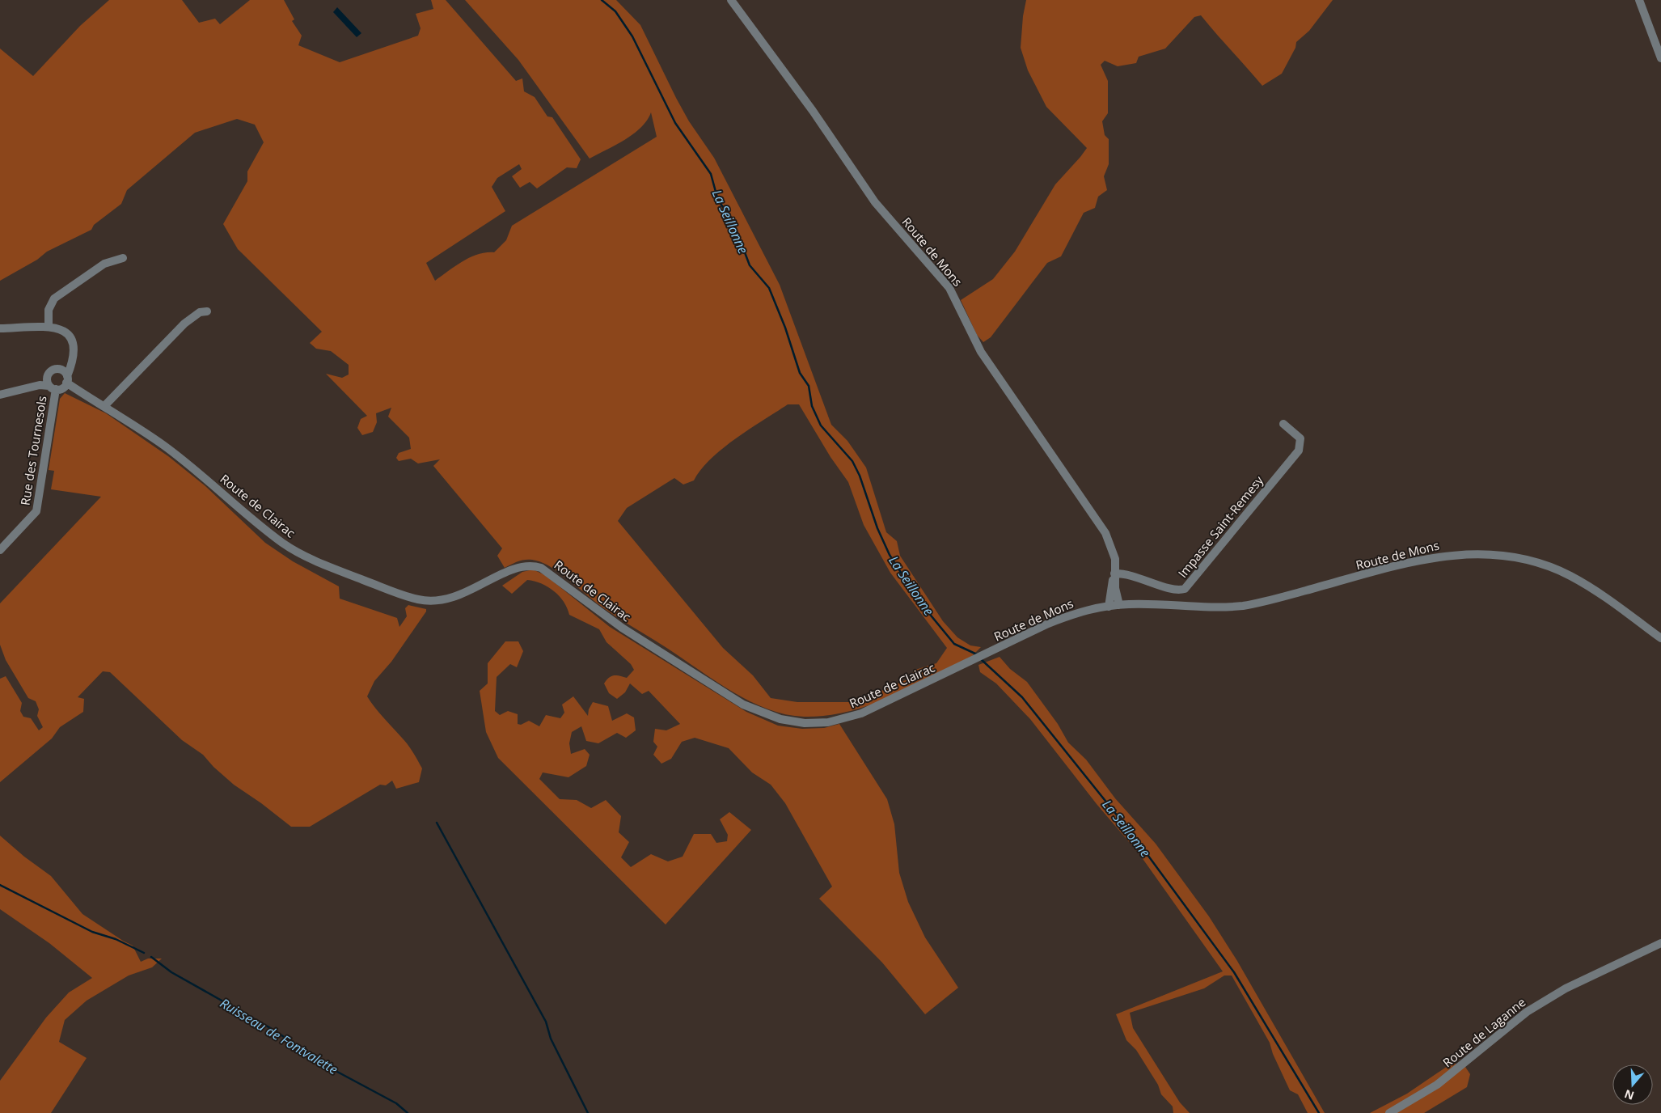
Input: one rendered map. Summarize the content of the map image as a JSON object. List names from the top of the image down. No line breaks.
{"streets":{"street":["Route de Mons","Rue des Tournesols","Route de Clairac","Impasse Saint-Remesy","Route de Laganne"]},"crossings":[["Route de Mons","Route de Clairac"],["Route de Mons","Impasse Saint-Remesy"]],"water":["La Seillonne","Ruisseau de Fontvalette"],"north":"bottom"}
